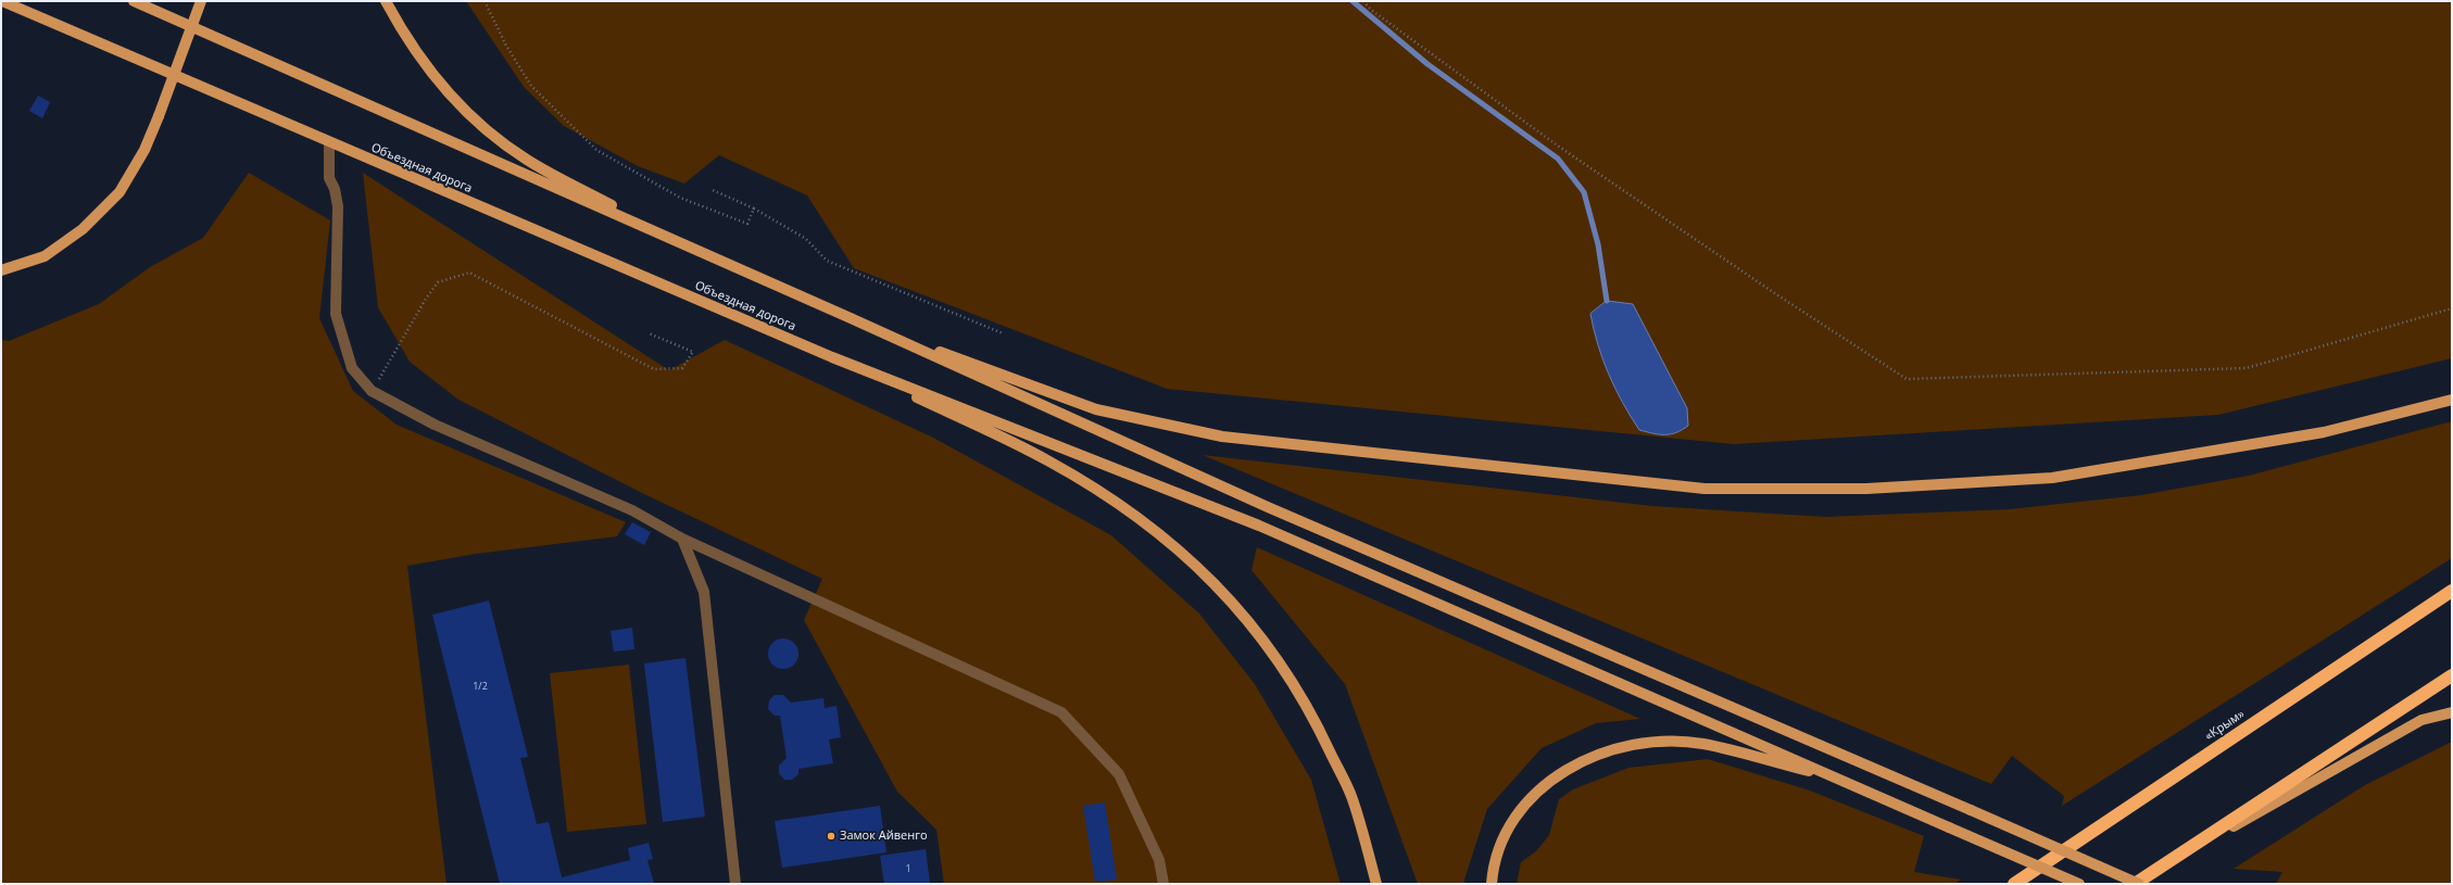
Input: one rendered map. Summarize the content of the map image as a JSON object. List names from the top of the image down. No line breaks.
{"streets":{"highway":["«Крым»"],"main road":["Объездная дорога"]},"places":["Замок Айвенго"],"house_numbers":["1/2","1"]}
